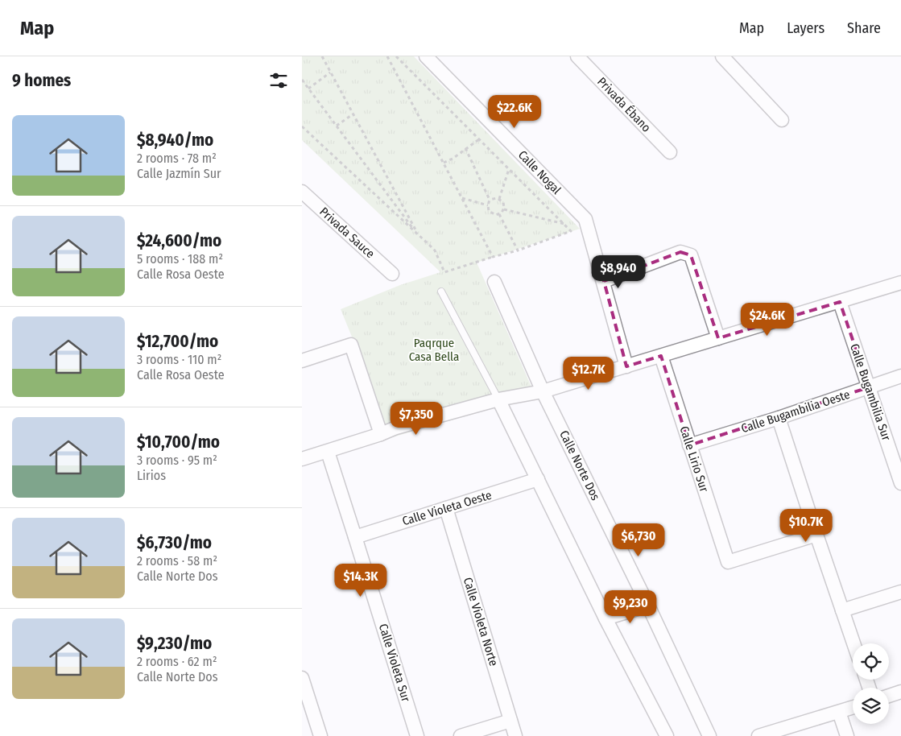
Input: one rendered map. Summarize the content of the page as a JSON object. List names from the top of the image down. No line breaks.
{"streets":{"street":["Privada Ébano","Calle Nogal","Privada Sauce","Calle Bugambilia Sur","Calle Bugambilia Oeste","Calle Lirio Sur","Calle Norte Dos","Calle Violeta Oeste","Calle Violeta Norte","Calle Violeta Sur"]},"crossings":[["Calle Bugambilia Sur","Calle Bugambilia Oeste"],["Calle Bugambilia Oeste","Calle Lirio Sur"],["Calle Violeta Oeste","Calle Violeta Norte"],["Calle Violeta Oeste","Calle Violeta Sur"]],"parks":["Paqrque Casa Bella"],"page":{"header":"Map","nav":["Map","Layers","Share"],"heading":"9 homes","price":["$22.6K","$8,940","$24.6K","$12.7K","$7,350","$10.7K","$6,730","$14.3K","$9,230"],"list":[{"name":"$8,940/mo","note":"2 rooms · 78 m² · Calle Jazmín Sur"},{"name":"$24,600/mo","note":"5 rooms · 188 m² · Calle Rosa Oeste"},{"name":"$12,700/mo","note":"3 rooms · 110 m² · Calle Rosa Oeste"},{"name":"$10,700/mo","note":"3 rooms · 95 m² · Lirios"},{"name":"$6,730/mo","note":"2 rooms · 58 m² · Calle Norte Dos"},{"name":"$9,230/mo","note":"2 rooms · 62 m² · Calle Norte Dos"}]}}
